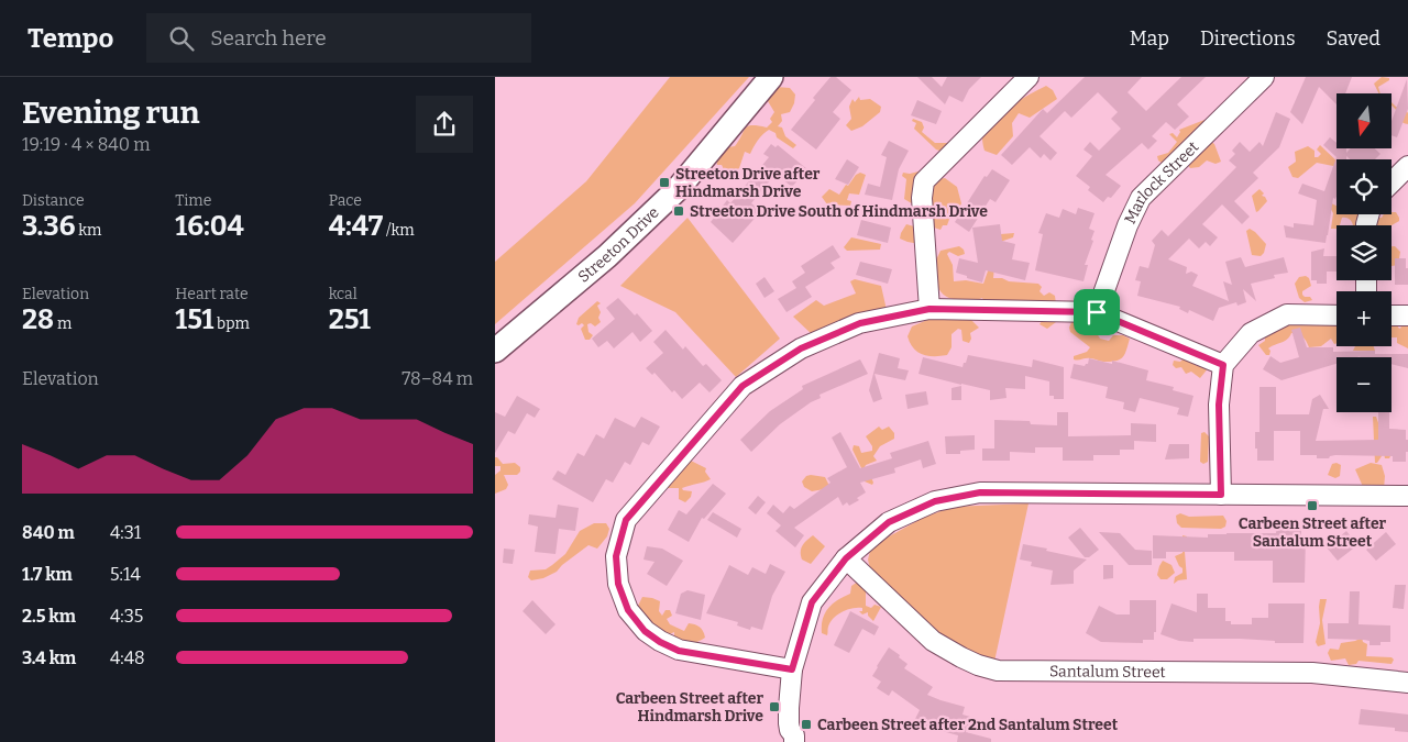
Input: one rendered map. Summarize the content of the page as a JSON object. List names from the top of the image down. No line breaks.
{"streets":{"main road":["Streeton Drive"],"street":["Marlock Street","Santalum Street"]},"places":{"transit":["Streeton Drive after Hindmarsh Drive","Streeton Drive South of Hindmarsh Drive","Carbeen Street after Santalum Street","Carbeen Street after Hindmarsh Drive","Carbeen Street after 2nd Santalum Street"]},"north":"bottom","page":{"header":"Tempo","search":"Search here","nav":["Map","Directions","Saved"],"heading":["Evening run","19:19 · 4 × 840 m"],"map_buttons":["+","−"],"stats":[["Distance","3.36 km"],["Time","16:04"],["Pace","4:47 /km"],["Elevation","28 m"],["Heart rate","151 bpm"],["kcal","251"]],"chart":["Elevation","78–84 m"],"list":[{"name":"840 m","note":"4:31"},{"name":"1.7 km","note":"5:14"},{"name":"2.5 km","note":"4:35"},{"name":"3.4 km","note":"4:48"}]}}
